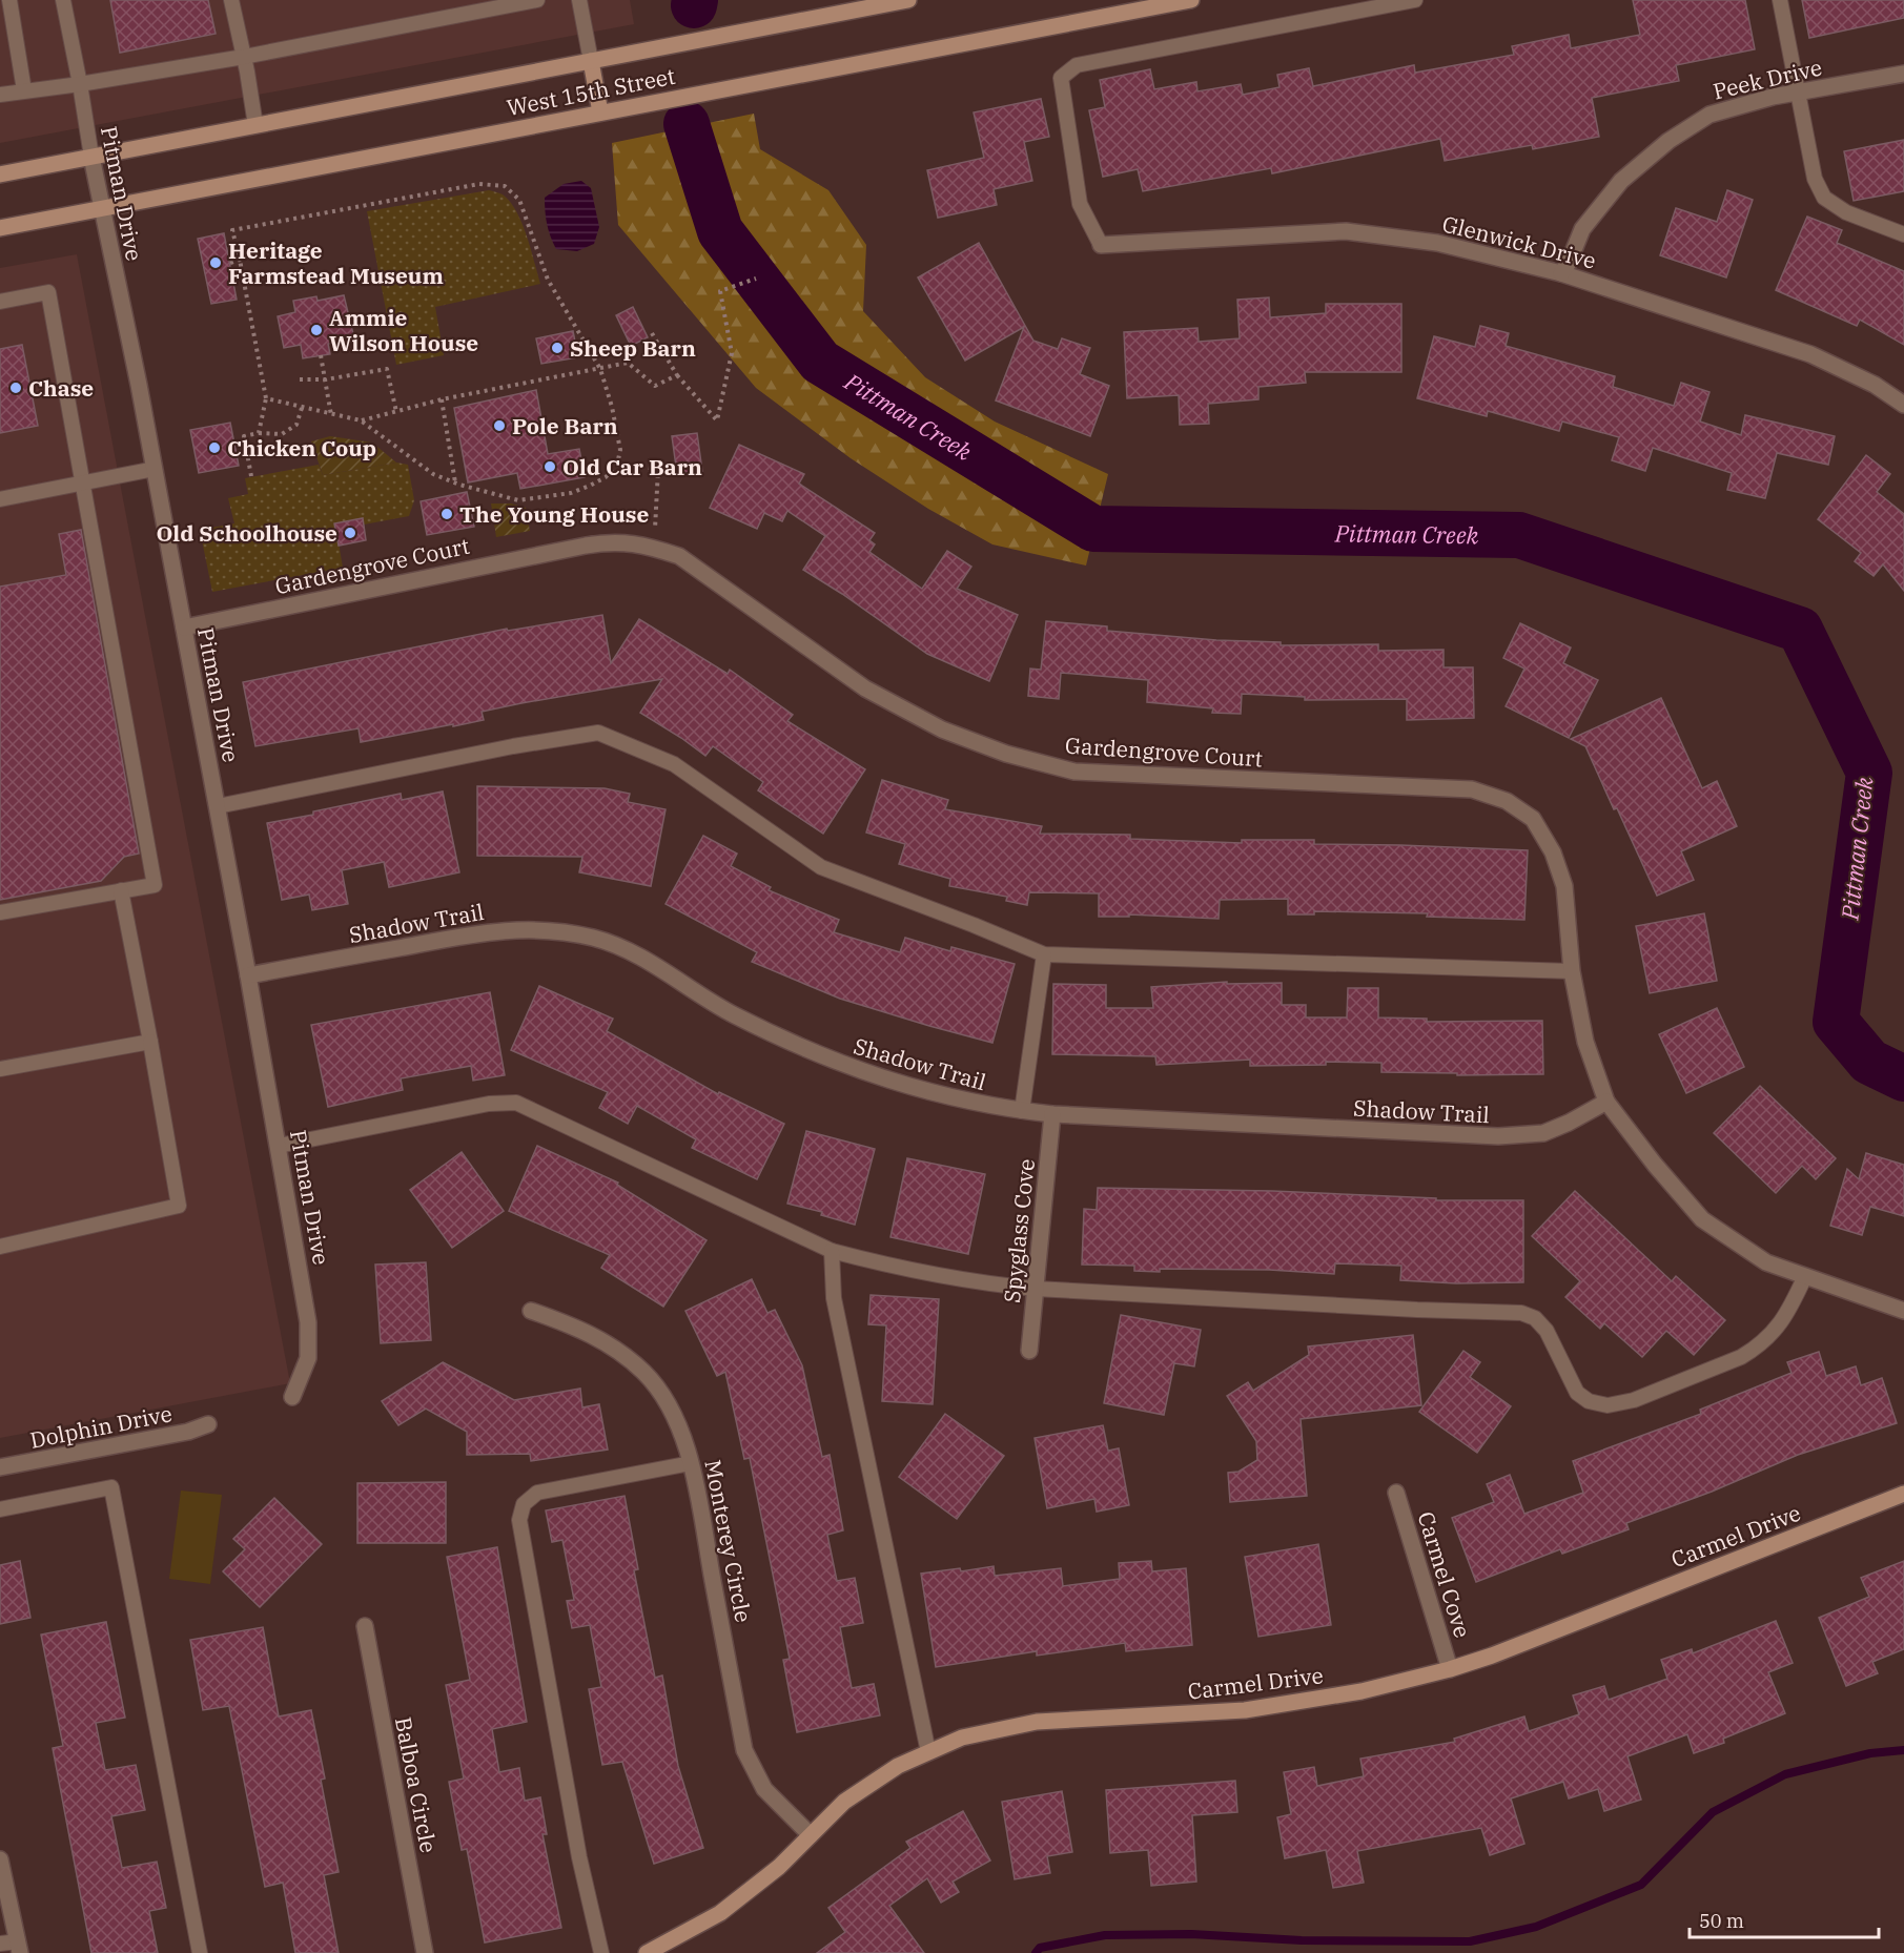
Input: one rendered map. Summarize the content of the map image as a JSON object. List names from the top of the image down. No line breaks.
{"streets":{"main road":["West 15th Street","Carmel Drive"],"street":["Peek Drive","Pitman Drive","Glenwick Drive","Gardengrove Court","Shadow Trail","Spyglass Cove","Dolphin Drive","Monterey Circle","Carmel Cove","Balboa Circle"]},"crossings":[["Peek Drive","Glenwick Drive"],["West 15th Street","Pitman Drive"],["Pitman Drive","Gardengrove Court"],["Pitman Drive","Shadow Trail"],["Gardengrove Court","Shadow Trail"],["Shadow Trail","Spyglass Cove"],["Carmel Drive","Monterey Circle"],["Carmel Drive","Carmel Cove"]],"water":["Pittman Creek"],"places":["Heritage Farmstead Museum","Ammie Wilson House","Sheep Barn","Chase","Pole Barn","Chicken Coup","Old Car Barn","The Young House","Old Schoolhouse"],"scale_bar":"50 m"}
